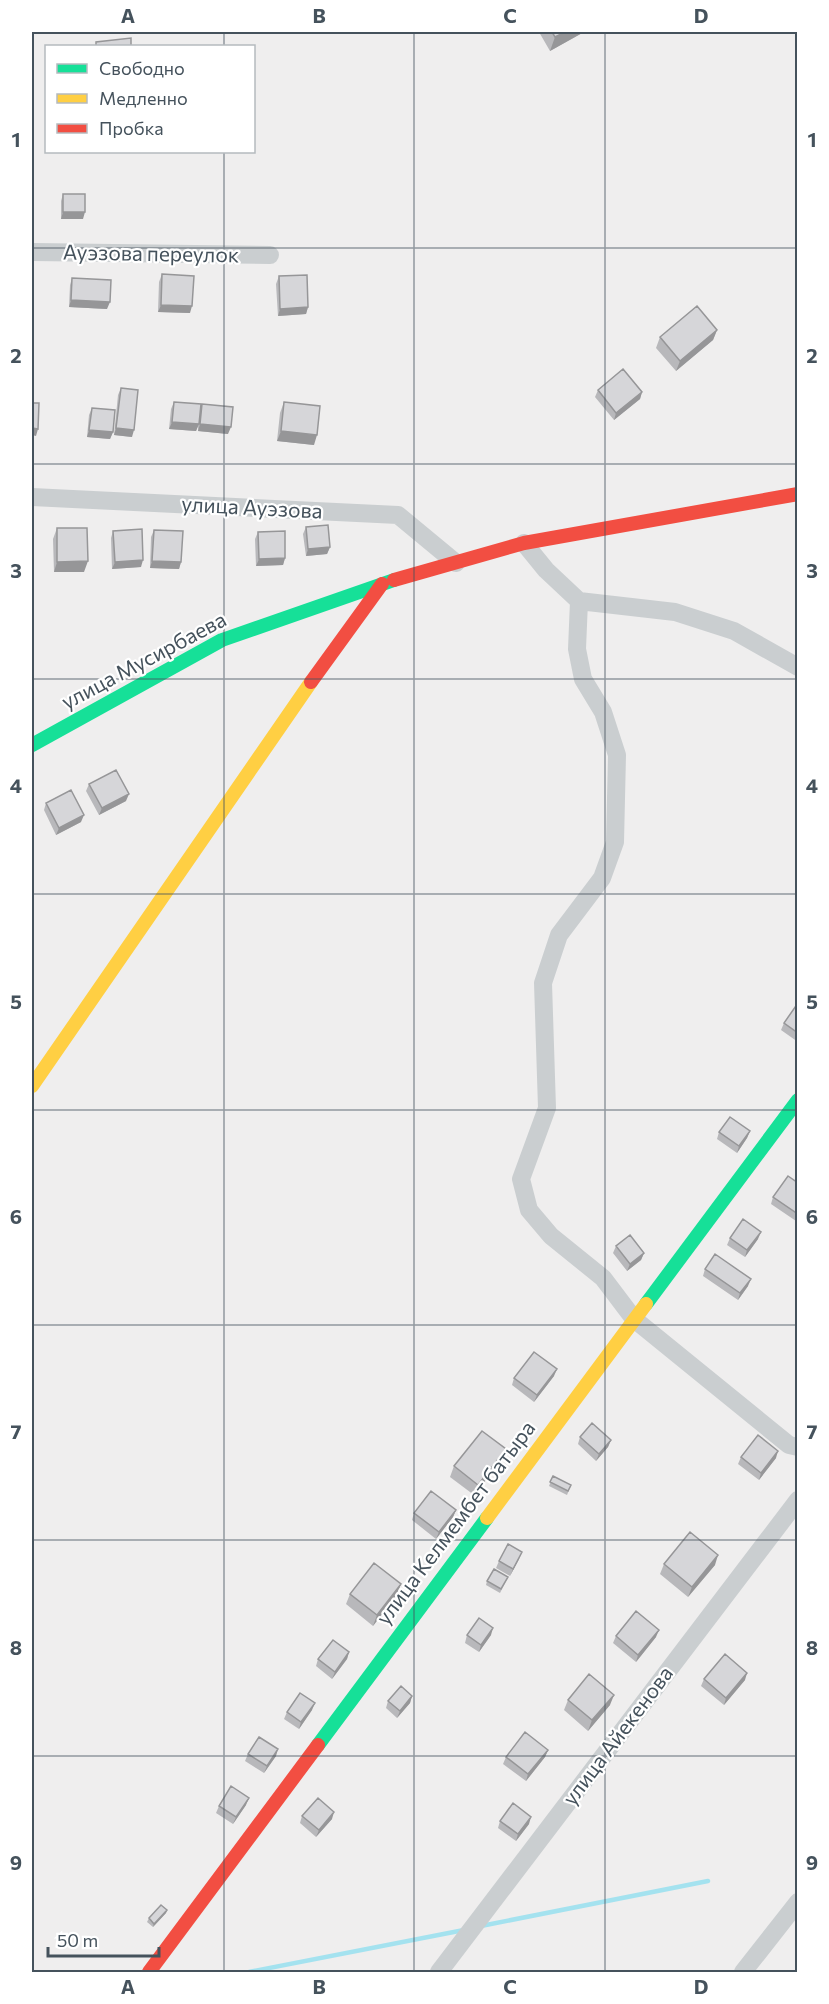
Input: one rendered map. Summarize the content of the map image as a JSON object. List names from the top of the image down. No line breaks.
{"streets":{"street":["Ауэзова переулок","улица Ауэзова","улица Мусирбаева","улица Келмембет батыра","улица Айекенова"]},"crossings":[["улица Ауэзова","улица Мусирбаева"]],"legend":["Свободно","Медленно","Пробка"],"scale_bar":"50 m","grid":{"columns":["A","B","C","D"],"rows":["1","2","3","4","5","6","7","8","9"]}}
